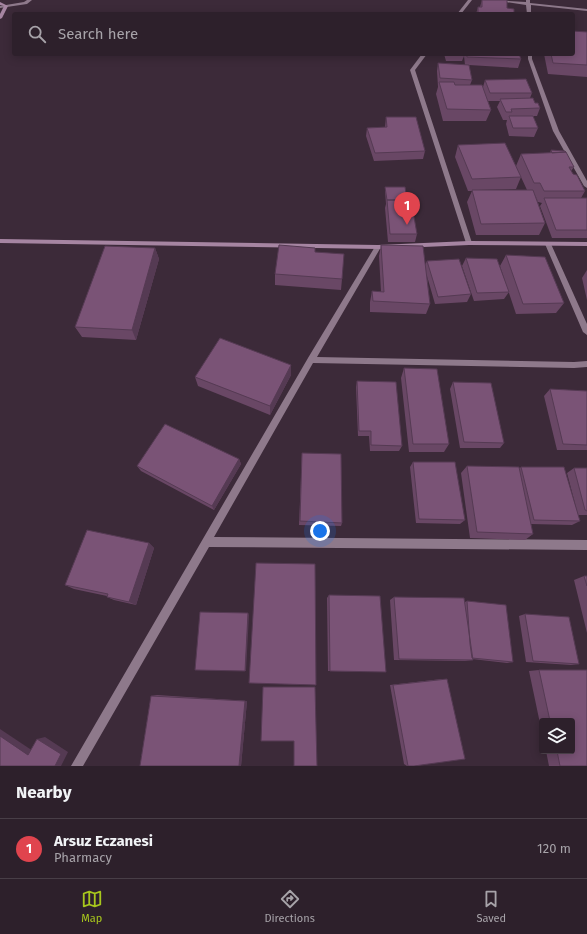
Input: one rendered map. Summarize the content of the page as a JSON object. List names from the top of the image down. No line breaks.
{"page":{"search":"Search here","pins":"1","heading":"Nearby","list":[{"mark":"1","name":"Arsuz Eczanesi","note":"Pharmacy","value":"120 m"}],"nav":["Map","Directions","Saved"]}}
